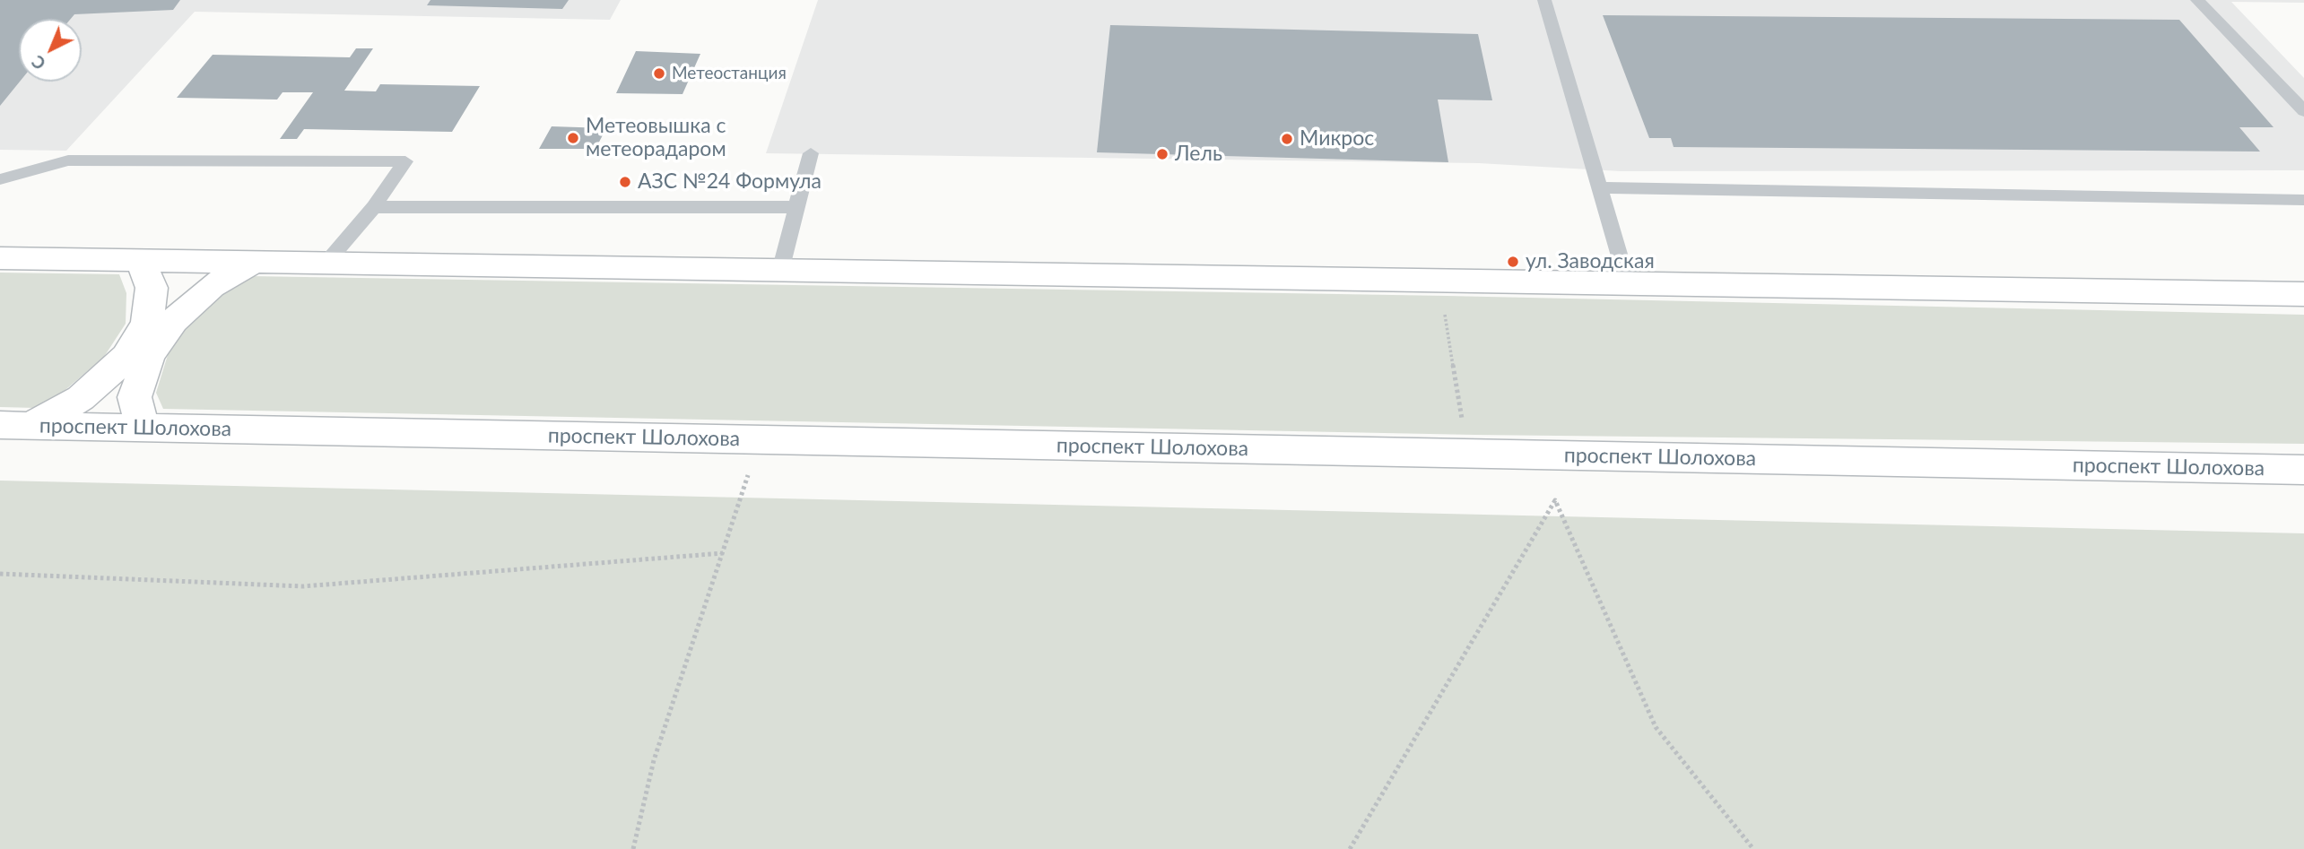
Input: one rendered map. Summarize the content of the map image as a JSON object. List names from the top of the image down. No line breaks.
{"streets":{"main road":["проспект Шолохова"]},"places":["Метеостанция","Метеовышка с метеорадаром","Микрос","Лель","АЗС №24 Формула","ул. Заводская"],"north":"bottom left"}
